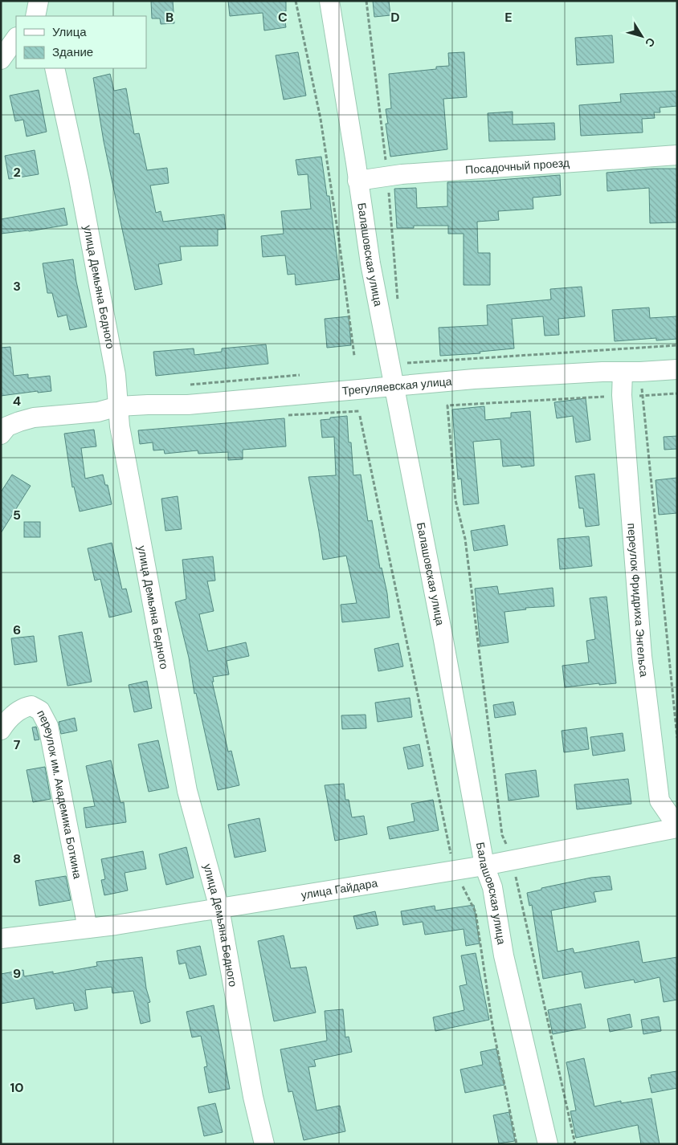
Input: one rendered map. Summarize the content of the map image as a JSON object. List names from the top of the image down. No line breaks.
{"streets":{"street":["Посадочный проезд","Балашовская улица","улица Демьяна Бедного","Трегуляевская улица","переулок Фридриха Энгельса","переулок им. Академика Боткина","улица Гайдара"]},"crossings":[["Посадочный проезд","Балашовская улица"],["Балашовская улица","Трегуляевская улица"],["Балашовская улица","улица Гайдара"],["улица Демьяна Бедного","Трегуляевская улица"],["улица Демьяна Бедного","улица Гайдара"],["Трегуляевская улица","переулок Фридриха Энгельса"],["переулок им. Академика Боткина","улица Гайдара"]],"legend":["Улица","Здание"],"north":"bottom right","grid":{"columns":["B","C","D","E"],"rows":["2","3","4","5","6","7","8","9","10"]}}
